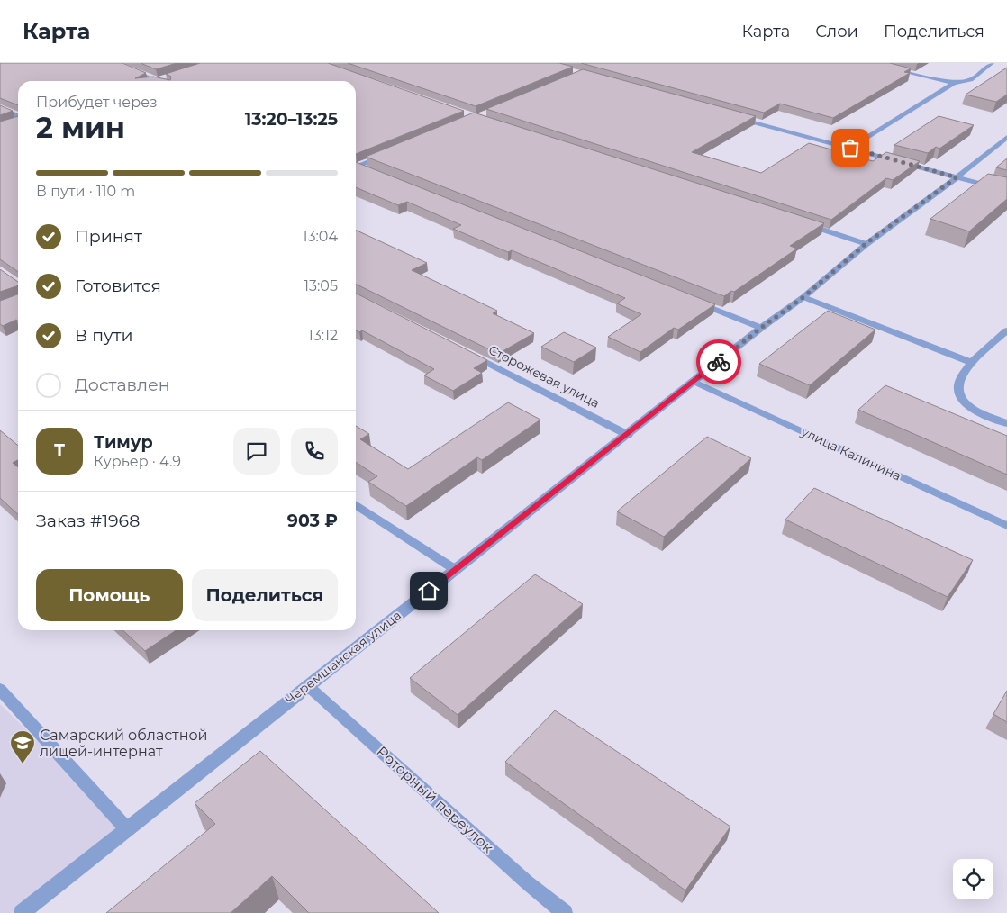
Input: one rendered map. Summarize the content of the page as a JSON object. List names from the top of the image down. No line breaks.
{"streets":{"street":["Сторожевая улица","улица Калинина","Черемшанская улица","Роторный переулок"]},"crossings":[["Сторожевая улица","Черемшанская улица"],["улица Калинина","Черемшанская улица"],["Черемшанская улица","Роторный переулок"]],"places":{"school or university":["Самарский областной лицей-интернат"]},"page":{"header":"Карта","nav":["Карта","Слои","Поделиться"],"heading":["2 мин","Прибудет через","13:20–13:25"],"panel":["Тимур","Курьер · 4.9","Заказ #1968","903 ₽"],"bar":"В пути · 110 m","list":[["Принят","13:04"],["Готовится","13:05"],["В пути","13:12"],"Доставлен"],"round":"Т","buttons":["Помощь","Поделиться"]}}
